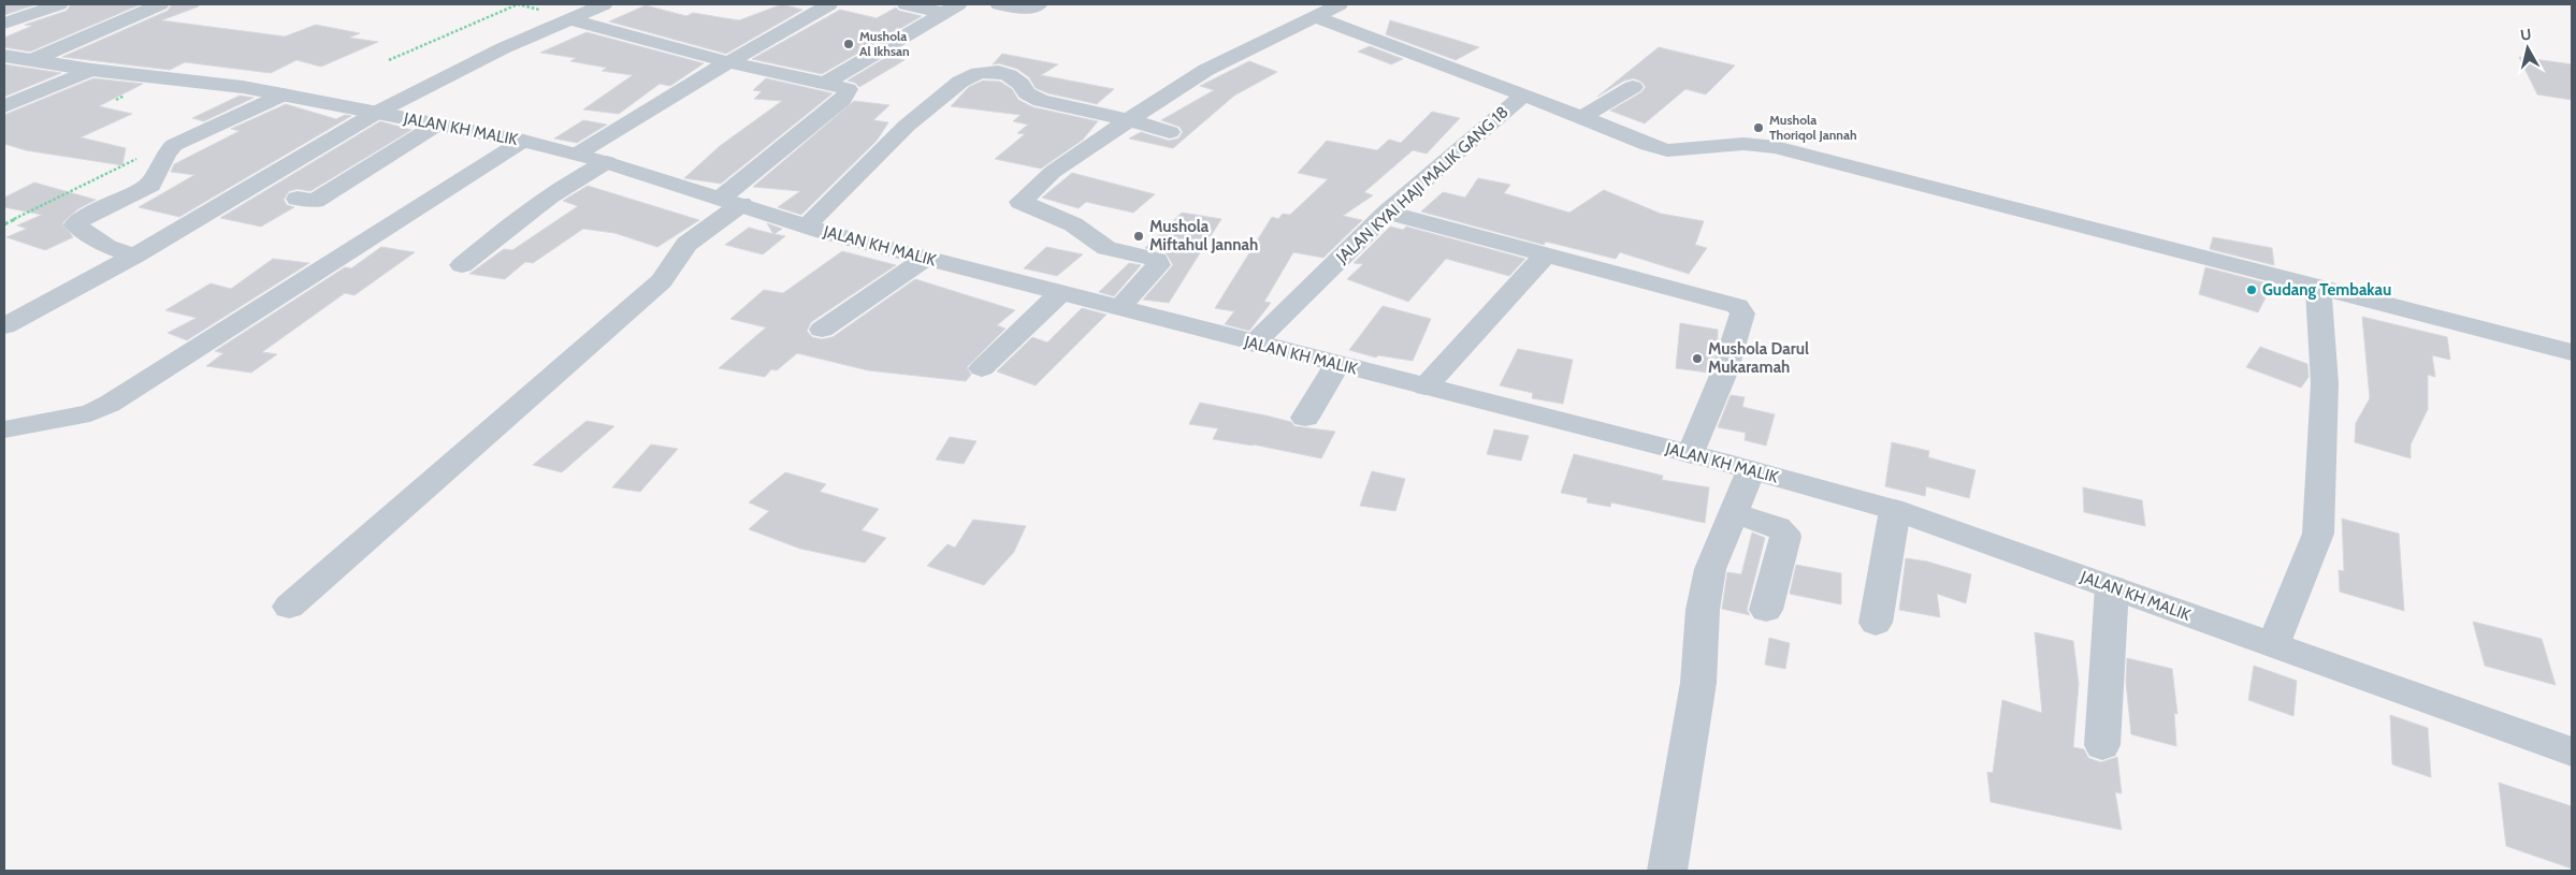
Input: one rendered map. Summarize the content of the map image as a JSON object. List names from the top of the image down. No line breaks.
{"streets":{"street":["JALAN KH MALIK","JALAN KYAI HAJI MALIK GANG 18"]},"crossings":[["JALAN KH MALIK","JALAN KYAI HAJI MALIK GANG 18"]],"places":["Mushola Al Ikhsan","Mushola Thoriqol Jannah","Mushola Miftahul Jannah","Gudang Tembakau","Mushola Darul Mukaramah"],"north":"top"}
